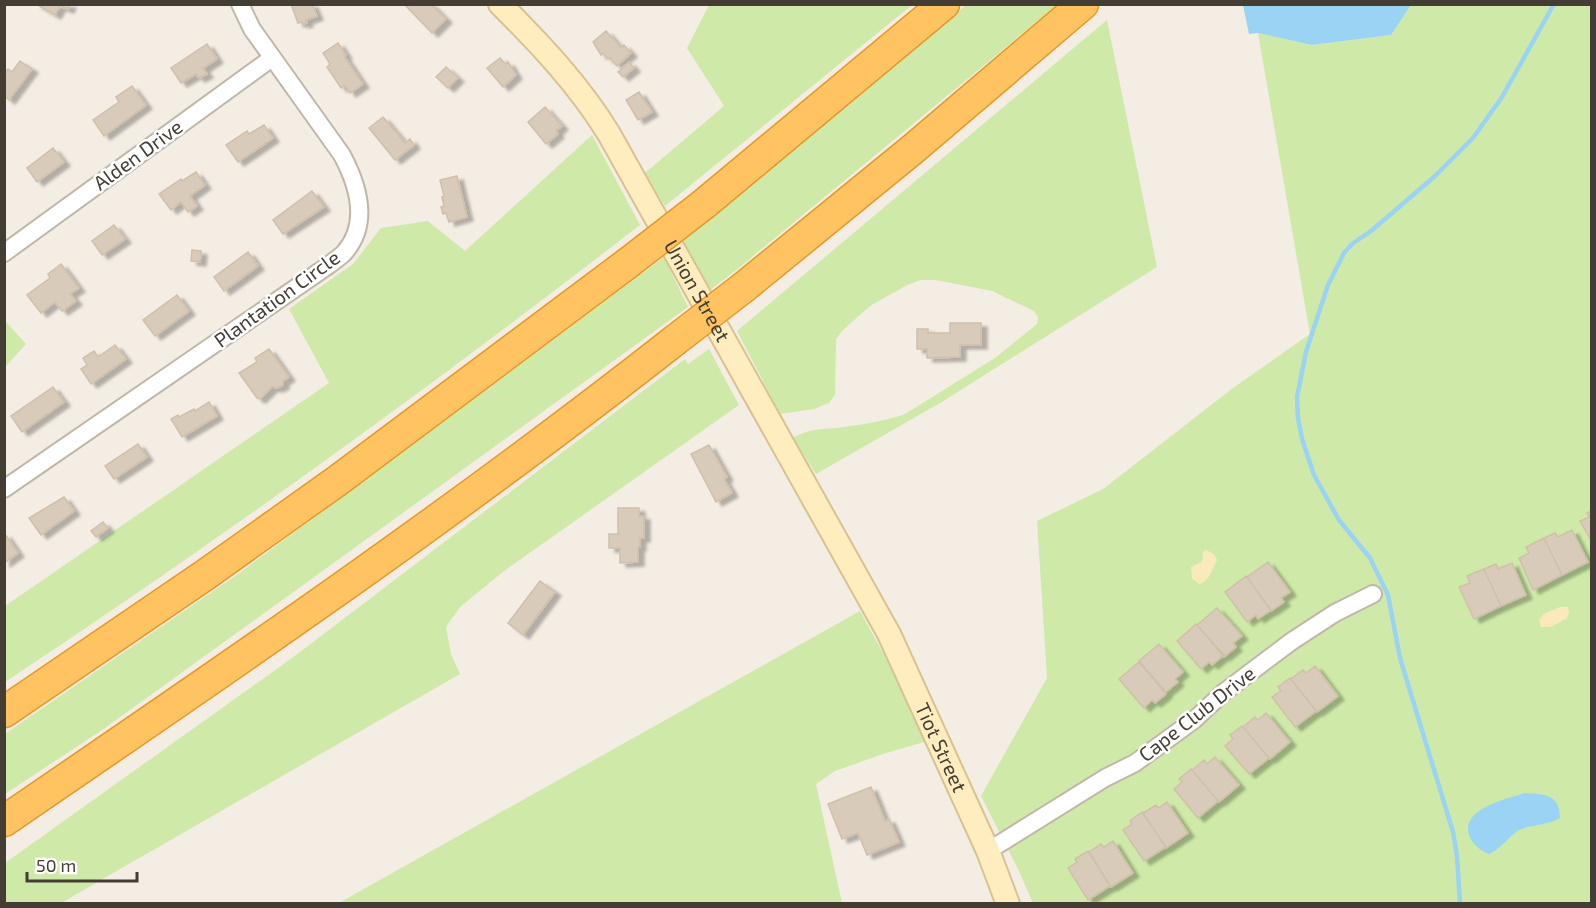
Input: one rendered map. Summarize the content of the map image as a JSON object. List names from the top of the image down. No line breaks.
{"streets":{"main road":["Union Street","Tiot Street"],"street":["Alden Drive","Plantation Circle","Cape Club Drive"]},"crossings":[["Alden Drive","Plantation Circle"],["Union Street","Tiot Street"],["Cape Club Drive","Tiot Street"]],"scale_bar":"50 m"}
